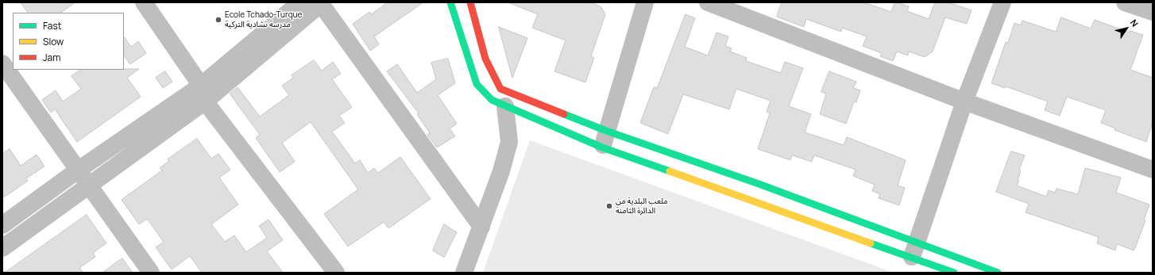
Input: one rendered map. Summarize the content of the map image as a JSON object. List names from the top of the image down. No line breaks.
{"places":["Ecole Tchado-Turque مدرسة تشادية التركية","ملعب البلدية من الدائرة الثامنة"],"legend":["Fast","Slow","Jam"],"north":"top right"}
